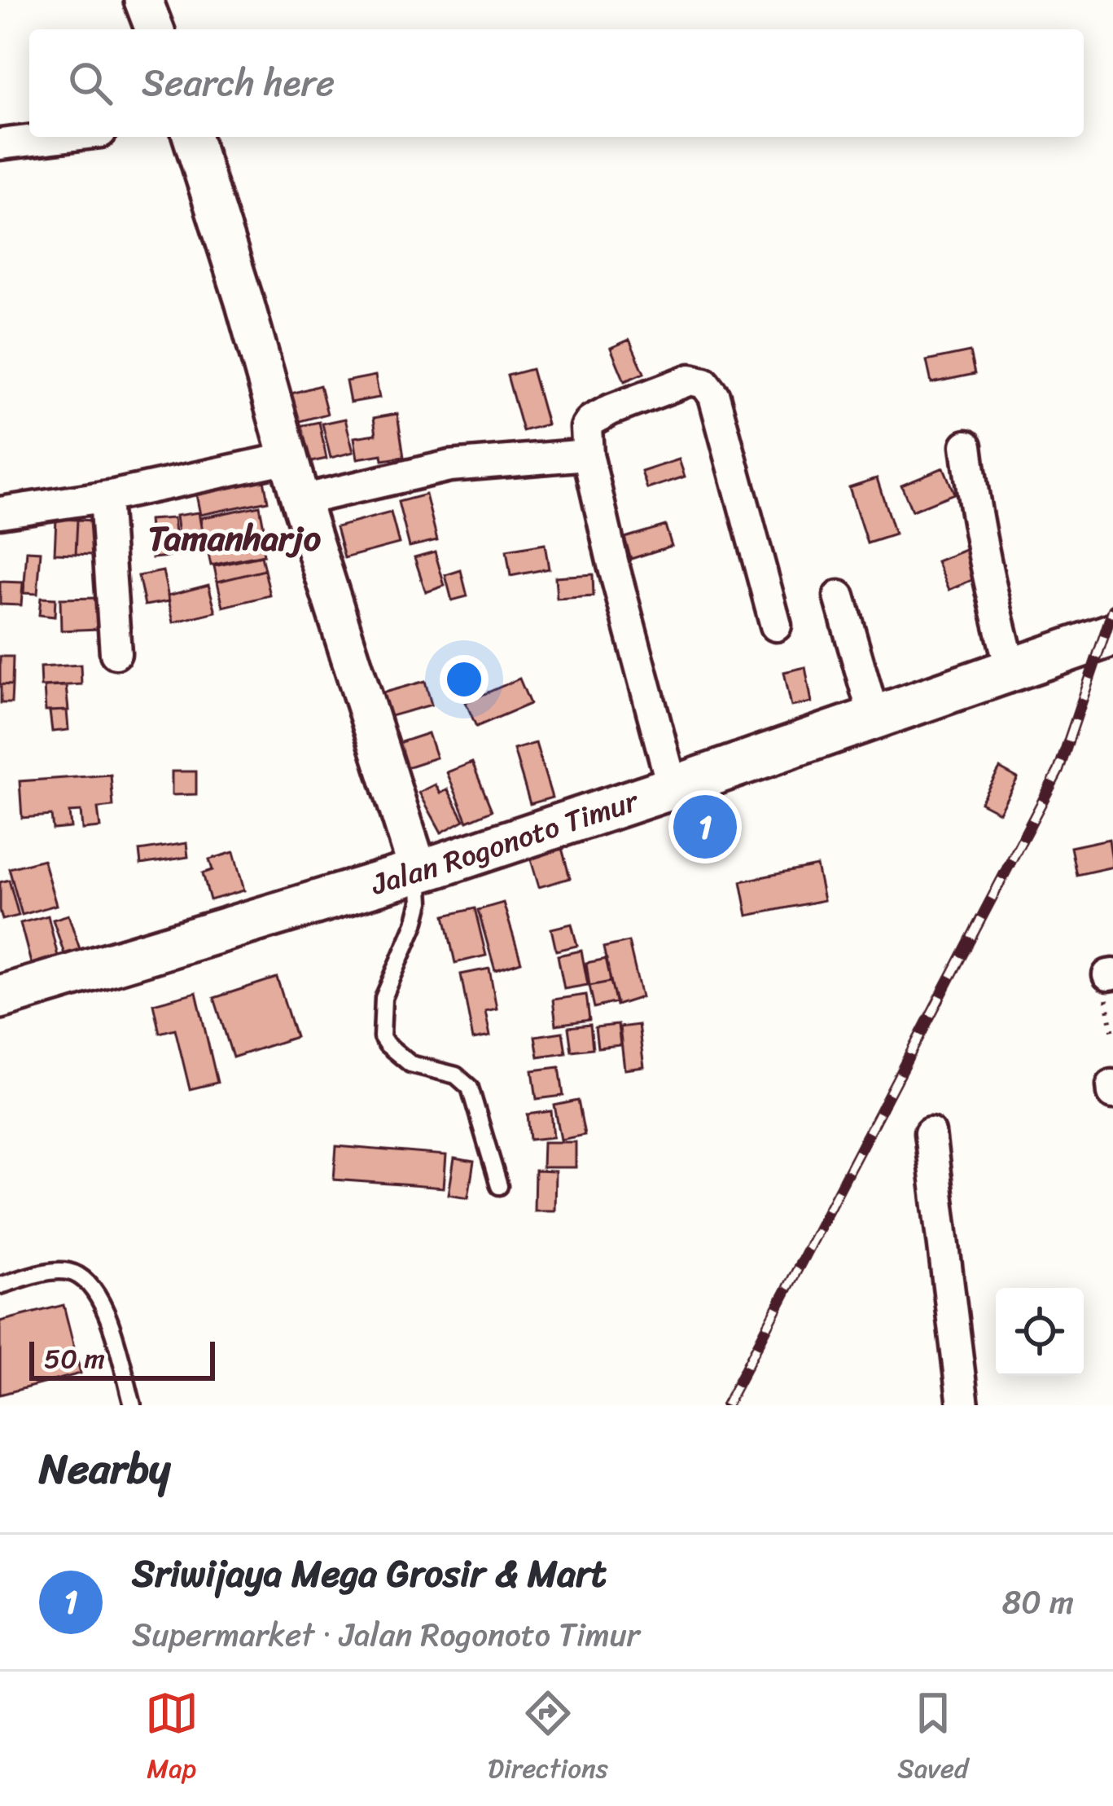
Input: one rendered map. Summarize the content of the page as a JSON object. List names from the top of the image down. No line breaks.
{"streets":{"main road":["Jalan Rogonoto Timur"]},"districts":["Tamanharjo"],"scale_bar":"50 m","page":{"search":"Search here","pins":"1","scale":"50 m","heading":"Nearby","list":[{"mark":"1","name":"Sriwijaya Mega Grosir & Mart","note":"Supermarket · Jalan Rogonoto Timur","value":"80 m"}],"nav":["Map","Directions","Saved"]}}
